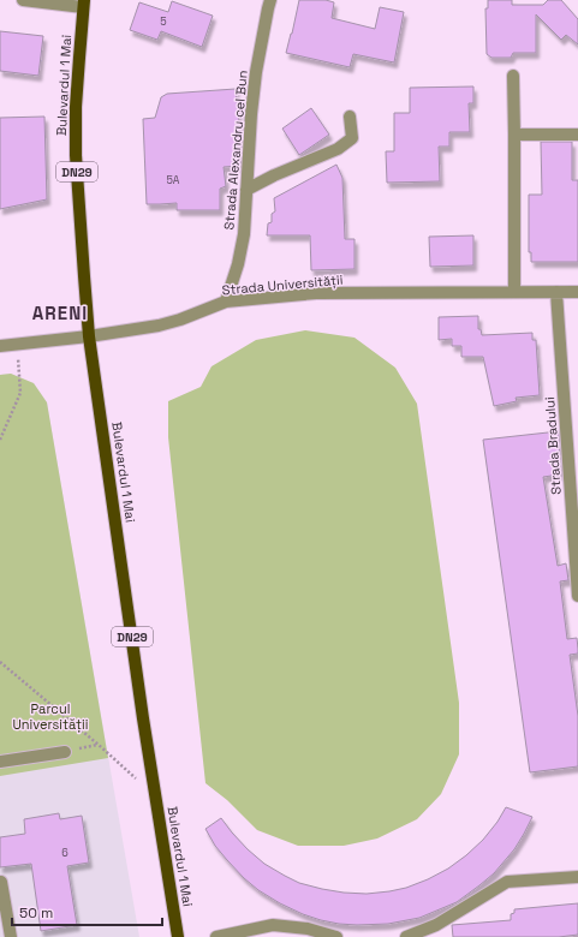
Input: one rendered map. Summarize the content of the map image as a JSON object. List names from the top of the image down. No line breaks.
{"streets":{"main road":["Bulevardul 1 Mai","DN29"],"street":["Strada Alexandru cel Bun","Strada Universității","Strada Bradului"]},"crossings":[["Bulevardul 1 Mai","Strada Universității"],["Strada Alexandru cel Bun","Strada Universității"],["Strada Universității","Strada Bradului"]],"districts":["ARENI"],"parks":["Parcul Universității"],"house_numbers":["5","5A","6"],"scale_bar":"50 m"}
